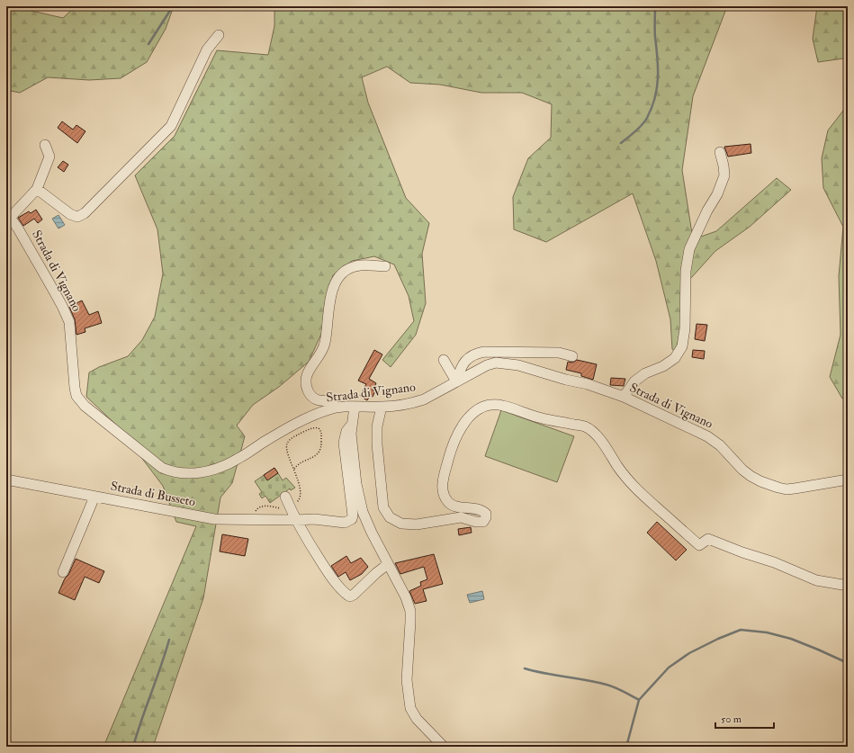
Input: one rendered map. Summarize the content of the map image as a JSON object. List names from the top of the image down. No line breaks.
{"streets":{"street":["Strada di Vignano","Strada di Busseto"]},"crossings":[["Strada di Vignano","Strada di Busseto"]],"scale_bar":"50 m"}
